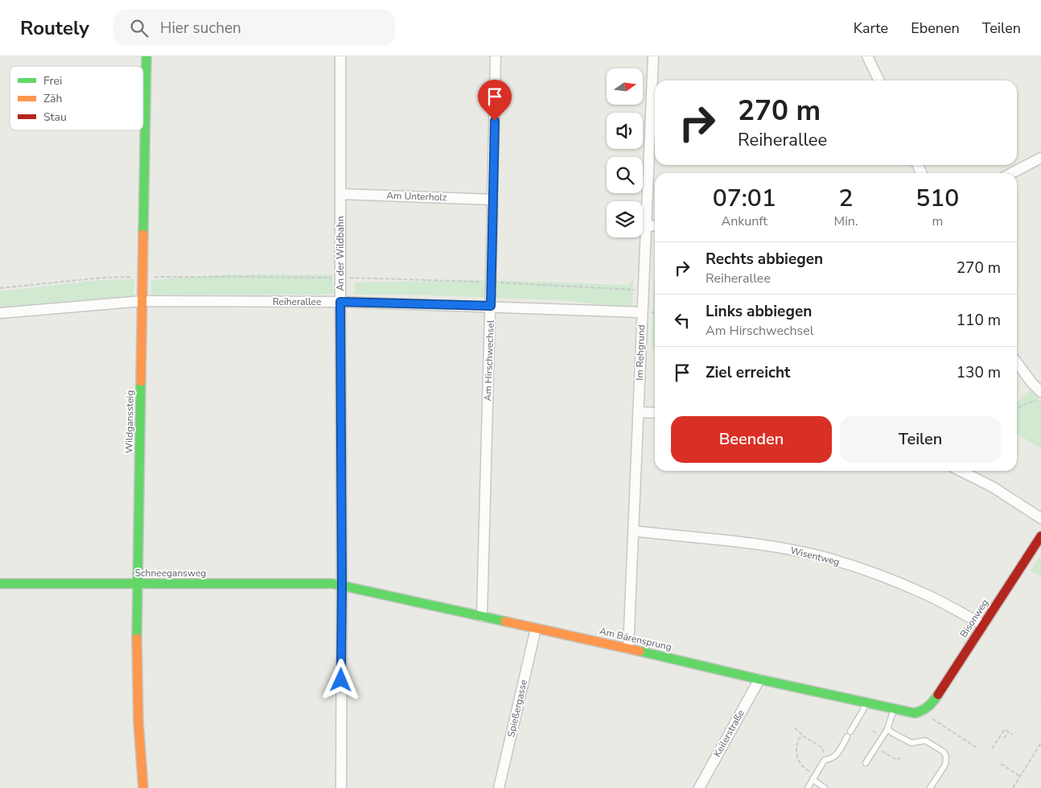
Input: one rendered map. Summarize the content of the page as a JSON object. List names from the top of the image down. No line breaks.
{"streets":{"street":["Am Unterholz","An der Wildbahn","Reiherallee","Im Rehgrund","Am Hirschwechsel","Wildganssteig","Wisentweg","Schneegansweg","Bisonweg","Am Bärensprung","Spießergasse","Keilerstraße"]},"crossings":[["Am Unterholz","An der Wildbahn"],["Am Unterholz","Am Hirschwechsel"],["An der Wildbahn","Reiherallee"],["An der Wildbahn","Schneegansweg"],["An der Wildbahn","Am Bärensprung"],["Reiherallee","Im Rehgrund"],["Reiherallee","Am Hirschwechsel"],["Reiherallee","Wildganssteig"],["Im Rehgrund","Wisentweg"],["Im Rehgrund","Am Bärensprung"],["Am Hirschwechsel","Am Bärensprung"],["Wildganssteig","Schneegansweg"],["Wisentweg","Bisonweg"],["Schneegansweg","Am Bärensprung"],["Bisonweg","Am Bärensprung"],["Am Bärensprung","Spießergasse"],["Am Bärensprung","Keilerstraße"]],"legend":["Frei","Zäh","Stau"],"north":"right","page":{"header":"Routely","search":"Hier suchen","nav":["Karte","Ebenen","Teilen"],"turn":["270 m","Reiherallee"],"eta":["07:01","Ankunft","2","Min.","510","m"],"list":[{"name":"Rechts abbiegen","note":"Reiherallee","value":"270 m"},{"name":"Links abbiegen","note":"Am Hirschwechsel","value":"110 m"},{"name":"Ziel erreicht","value":"130 m"}],"buttons":["Beenden","Teilen"]}}
